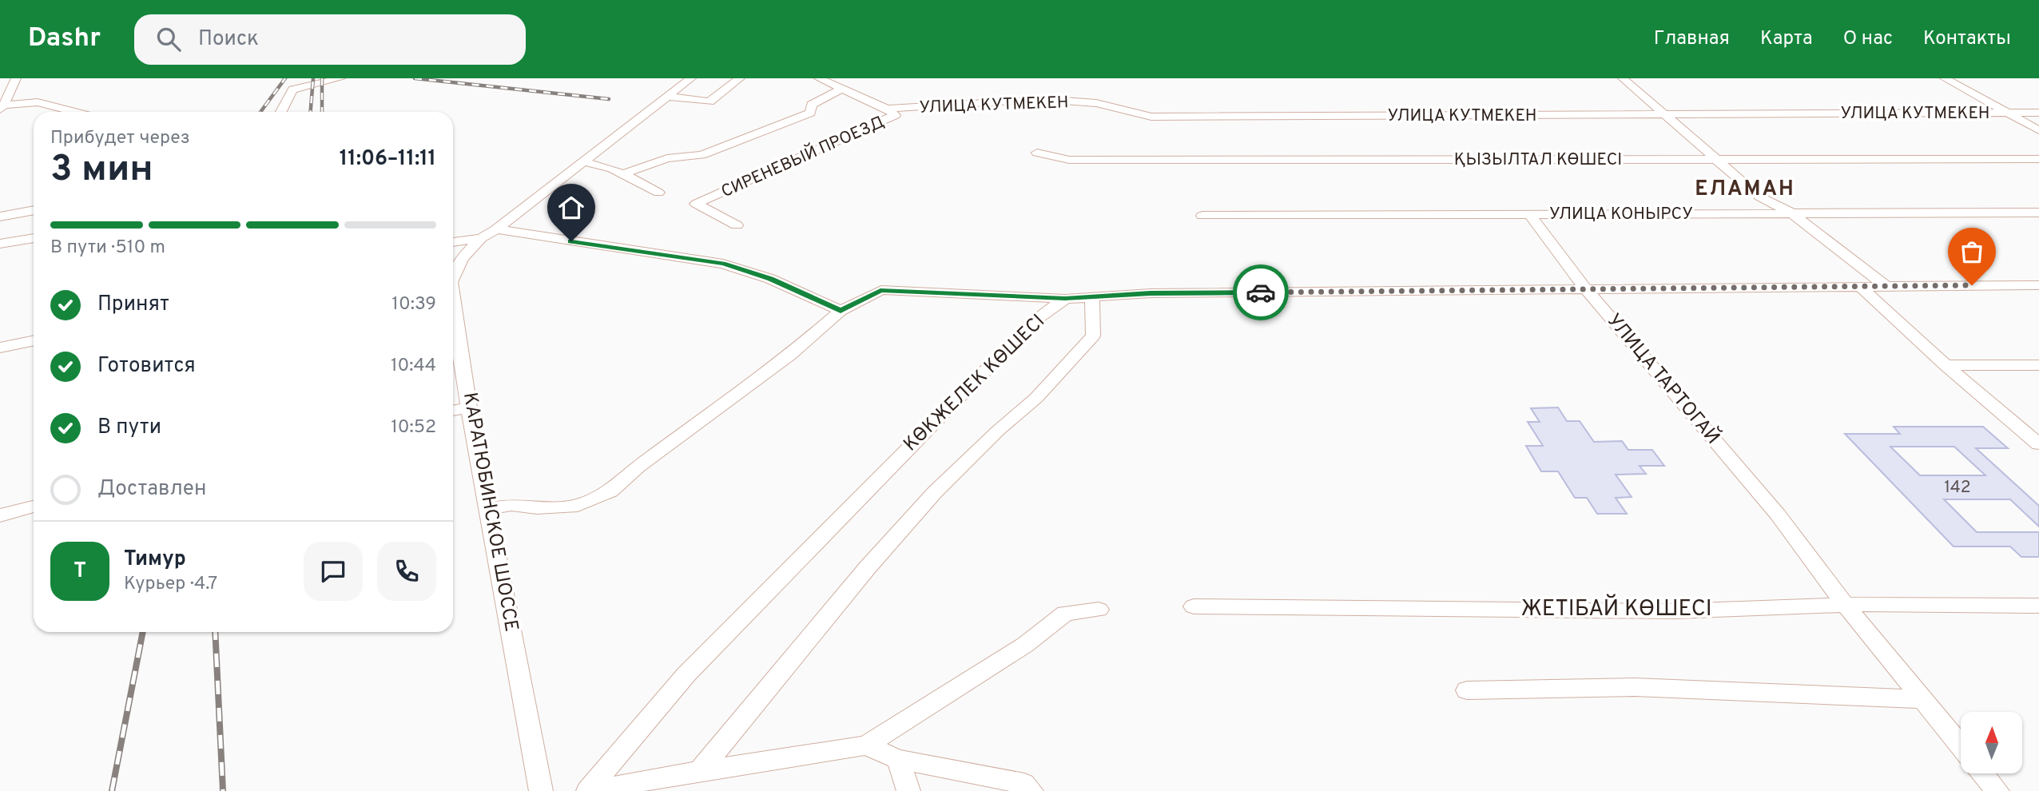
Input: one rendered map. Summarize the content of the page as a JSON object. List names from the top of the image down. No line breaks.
{"streets":{"street":["УЛИЦА КУТМЕКЕН","СИРЕНЕВЫЙ ПРОЕЗД","ҚЫЗЫЛТАЛ КӨШЕСІ","УЛИЦА КОНЫРСУ","УЛИЦА ТАРТОГАЙ","КӨКЖЕЛЕК КӨШЕСІ","КАРАТЮБИНСКОЕ ШОССЕ","ЖЕТІБАЙ КӨШЕСІ"]},"crossings":[["УЛИЦА КУТМЕКЕН","СИРЕНЕВЫЙ ПРОЕЗД"],["УЛИЦА КОНЫРСУ","УЛИЦА ТАРТОГАЙ"],["УЛИЦА ТАРТОГАЙ","ЖЕТІБАЙ КӨШЕСІ"]],"districts":["ЕЛАМАН"],"house_numbers":["142"],"north":"top","page":{"header":"Dashr","search":"Поиск","nav":["Главная","Карта","О нас","Контакты"],"heading":["3 мин","Прибудет через","11:06–11:11"],"panel":["Тимур","Курьер · 4.7"],"bar":"В пути · 510 m","list":[["Принят","10:39"],["Готовится","10:44"],["В пути","10:52"],"Доставлен"],"round":"Т"}}
